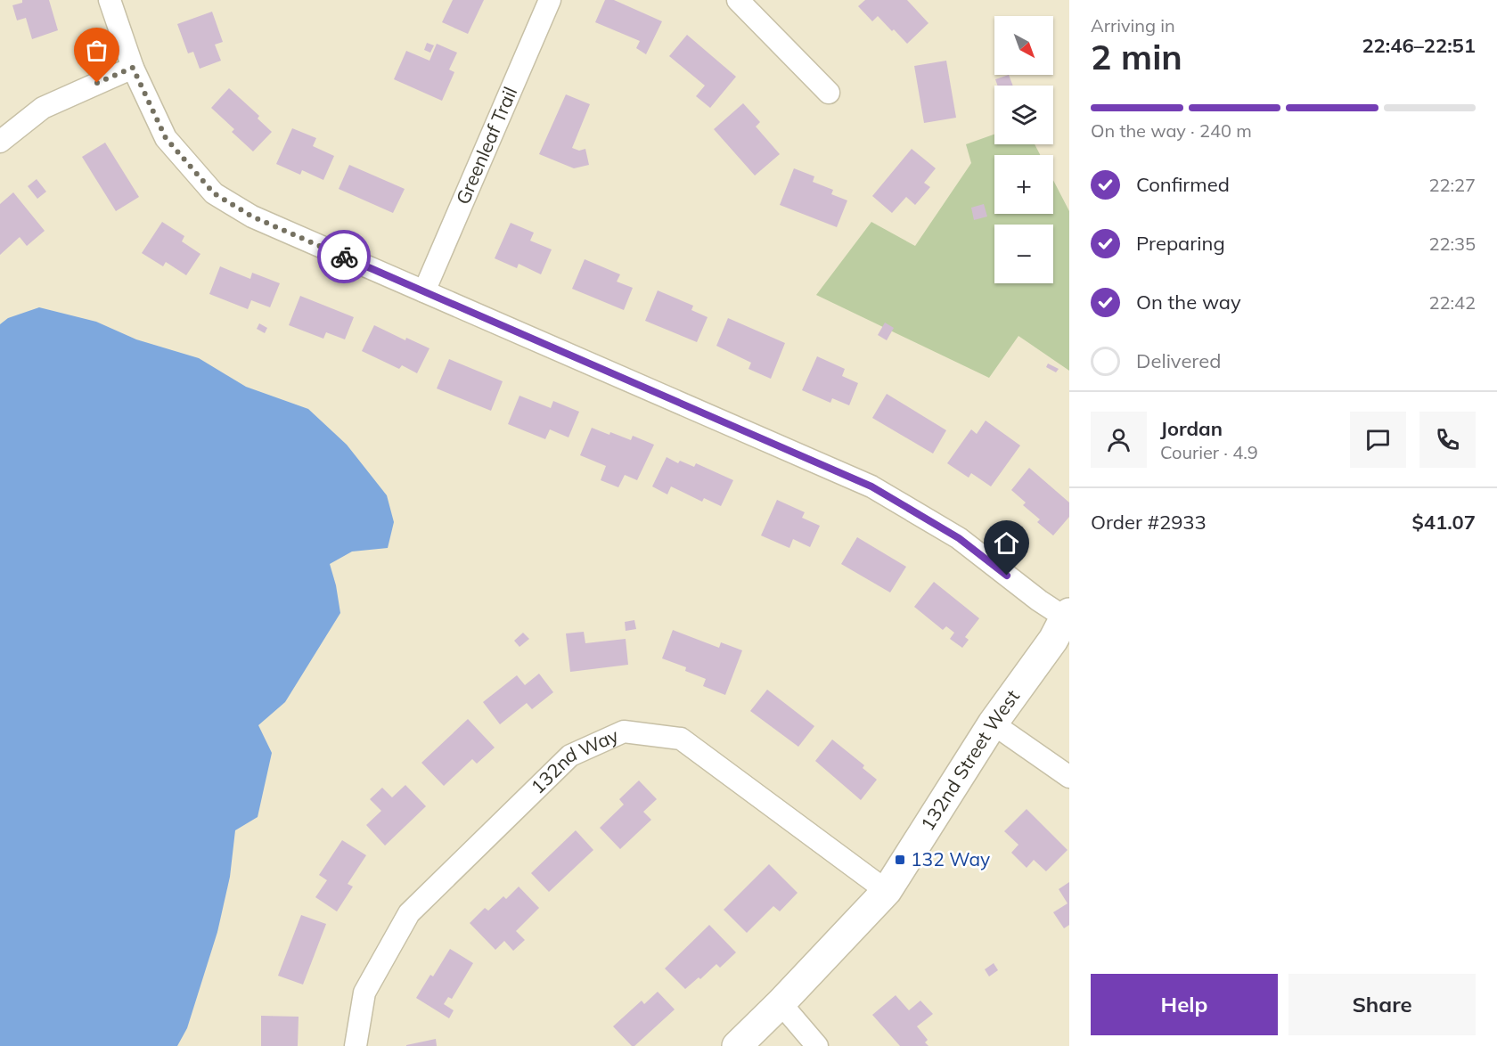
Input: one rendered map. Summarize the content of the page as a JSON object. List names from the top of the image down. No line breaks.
{"streets":{"street":["Greenleaf Trail","132nd Street West","132nd Way"]},"crossings":[["132nd Street West","132nd Way"]],"places":{"transit":["132 Way"]},"north":"bottom right","page":{"heading":["2 min","Arriving in","22:46–22:51"],"panel":["Jordan","Courier · 4.9","Order #2933","$41.07"],"map_buttons":["+","−"],"bar":"On the way · 240 m","list":[["Confirmed","22:27"],["Preparing","22:35"],["On the way","22:42"],"Delivered"],"buttons":["Help","Share"]}}
